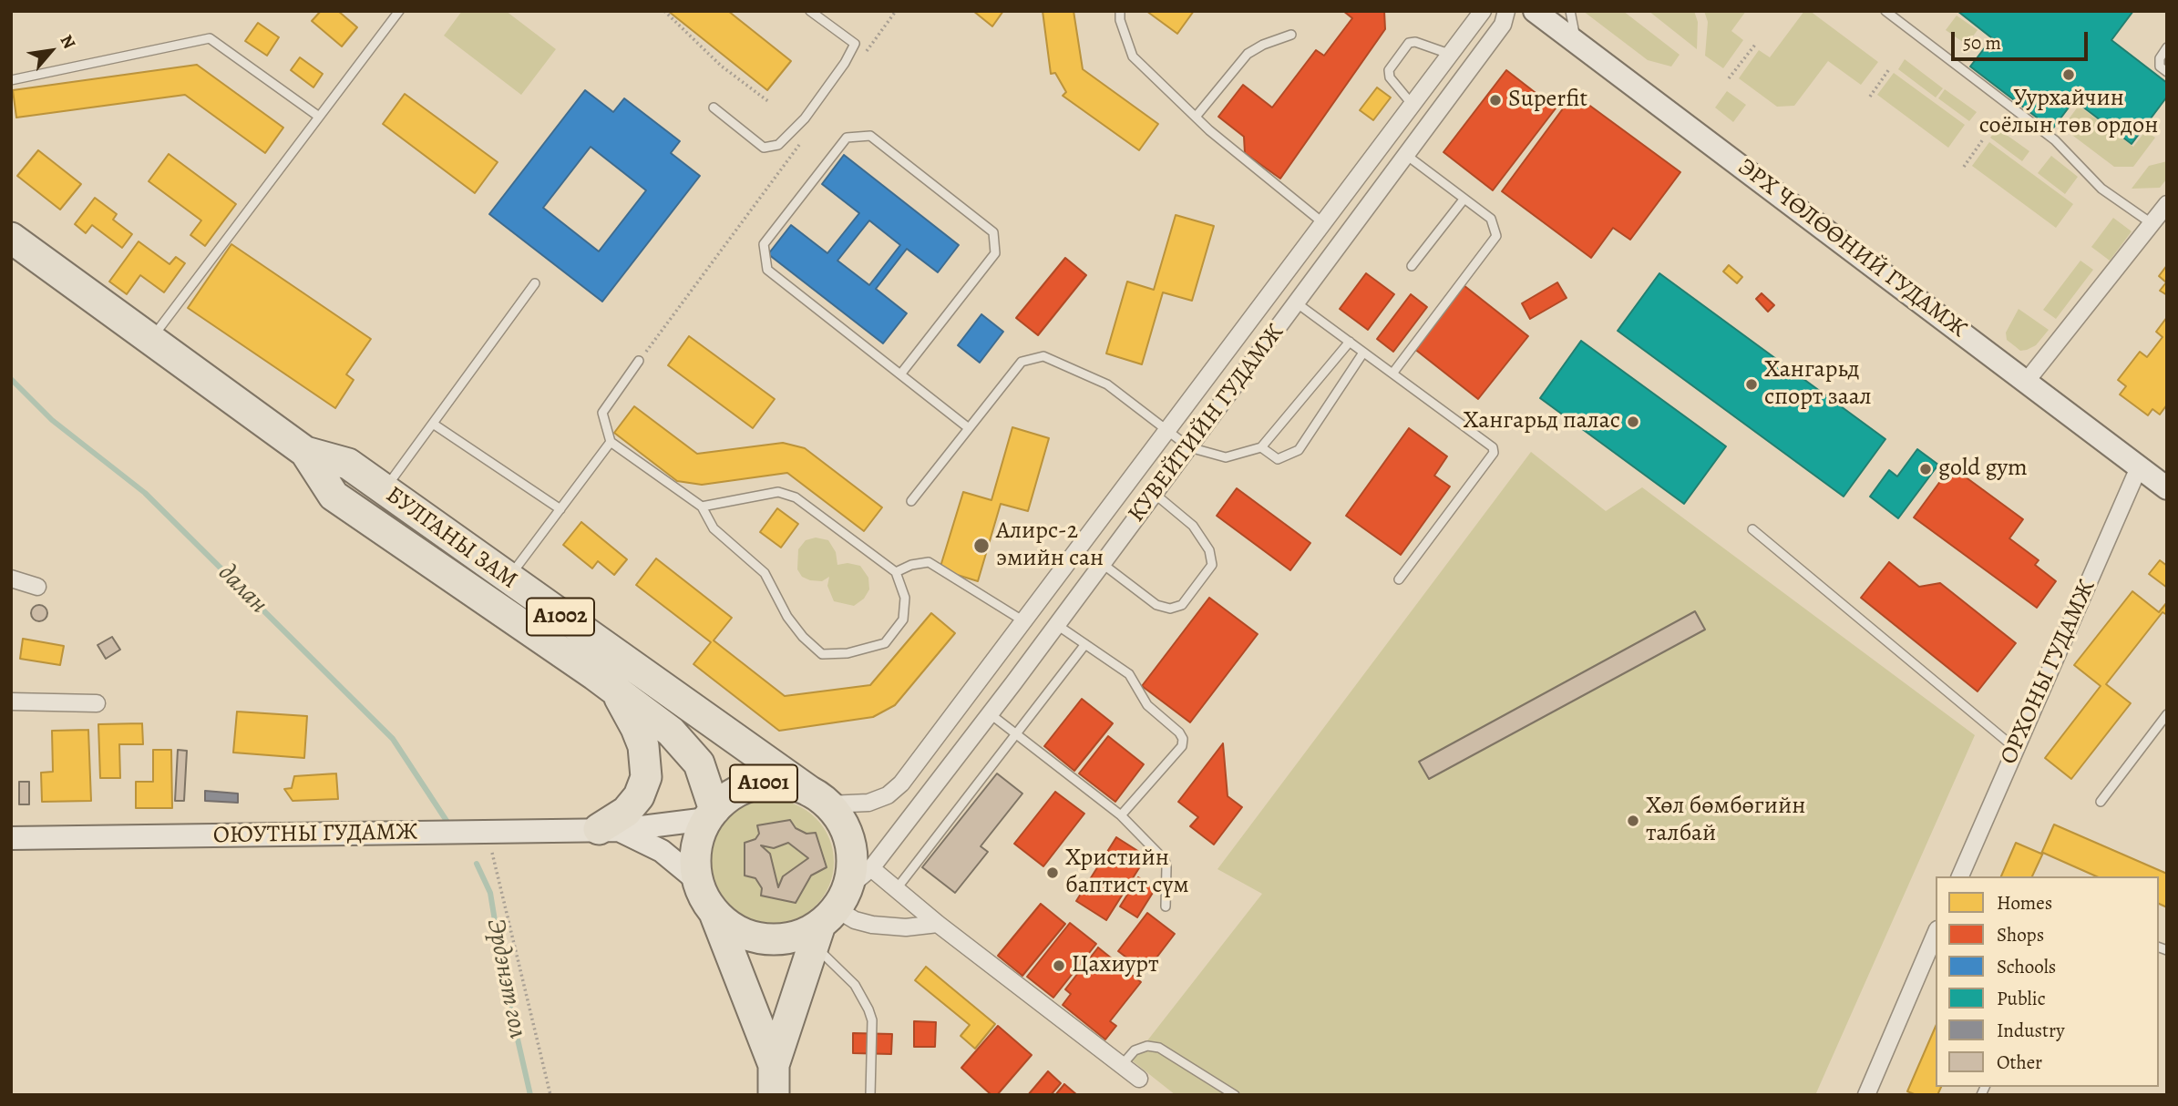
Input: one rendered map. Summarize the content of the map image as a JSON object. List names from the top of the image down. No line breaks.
{"streets":{"highway":["БУЛГАНЫ ЗАМ","A1002","A1001"],"main road":["ЭРХ ЧӨЛӨӨНИЙ ГУДАМЖ","ОЮУТНЫ ГУДАМЖ"],"street":["КУВЕЙТИЙН ГУДАМЖ","ОРХОНЫ ГУДАМЖ"]},"crossings":[["ЭРХ ЧӨЛӨӨНИЙ ГУДАМЖ","ОРХОНЫ ГУДАМЖ"],["КУВЕЙТИЙН ГУДАМЖ","БУЛГАНЫ ЗАМ"],["КУВЕЙТИЙН ГУДАМЖ","A1001"],["КУВЕЙТИЙН ГУДАМЖ","ОЮУТНЫ ГУДАМЖ"],["БУЛГАНЫ ЗАМ","A1001"],["БУЛГАНЫ ЗАМ","ОЮУТНЫ ГУДАМЖ"],["A1001","ОЮУТНЫ ГУДАМЖ"]],"water":["далан","Эрдэнэт гол"],"places":["Уурхайчин соёлын төв ордон","Superfit","Хангарьд спорт заал","Хангарьд палас","gold gym","Aлирс-2 эмийн сан","Хөл бөмбөгийн талбай","Христийн баптист сүм","Цахиурт"],"legend":["Homes","Shops","Schools","Public","Industry","Other"],"scale_bar":"50 m","north":"top right"}
